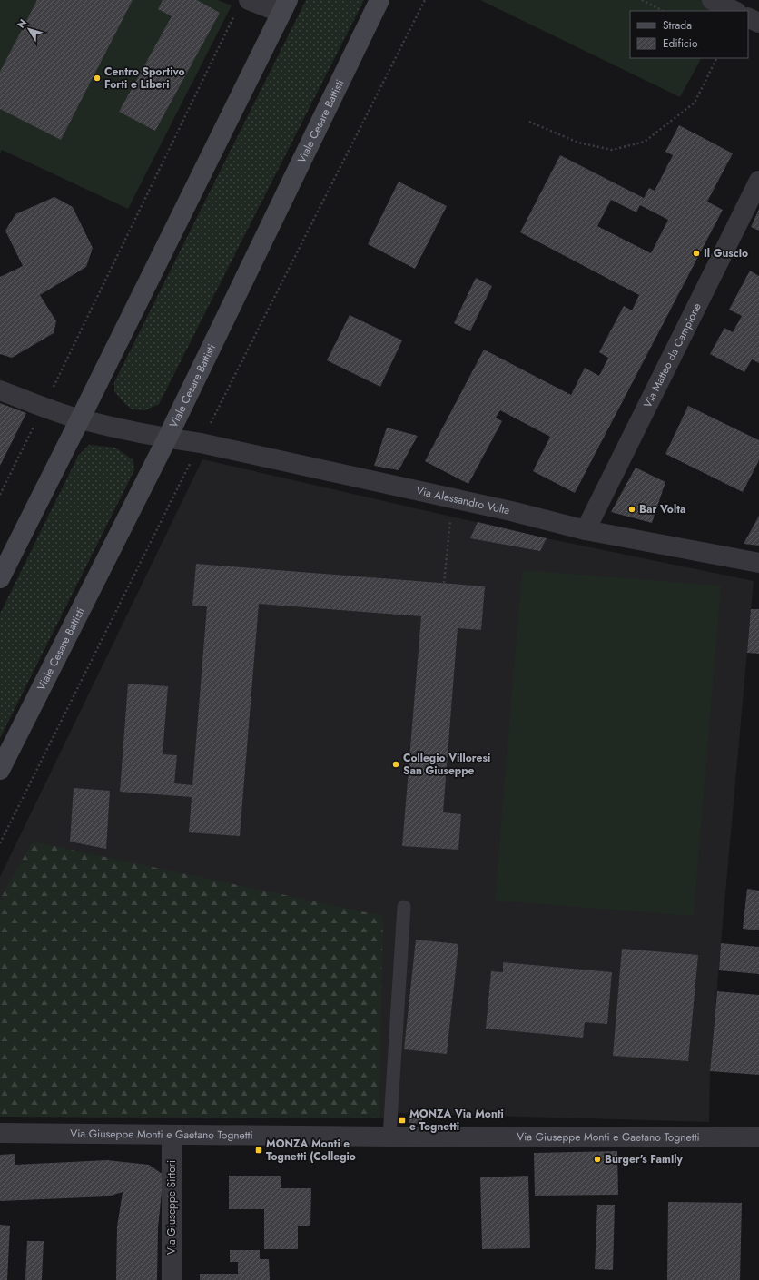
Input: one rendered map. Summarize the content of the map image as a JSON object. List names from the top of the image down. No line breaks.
{"streets":{"main road":["Viale Cesare Battisti"],"street":["Via Matteo da Campione","Via Alessandro Volta","Via Giuseppe Monti e Gaetano Tognetti","Via Giuseppe Sirtori"]},"crossings":[["Viale Cesare Battisti","Via Alessandro Volta"],["Via Matteo da Campione","Via Alessandro Volta"],["Via Giuseppe Monti e Gaetano Tognetti","Via Giuseppe Sirtori"]],"places":{"other":["Centro Sportivo Forti e Liberi","Il Guscio","Bar Volta","Collegio Villoresi San Giuseppe","Burger's Family"],"transit":["MONZA Via Monti e Tognetti","MONZA Monti e Tognetti (Collegio"]},"legend":["Strada","Edificio"],"north":"top left"}
